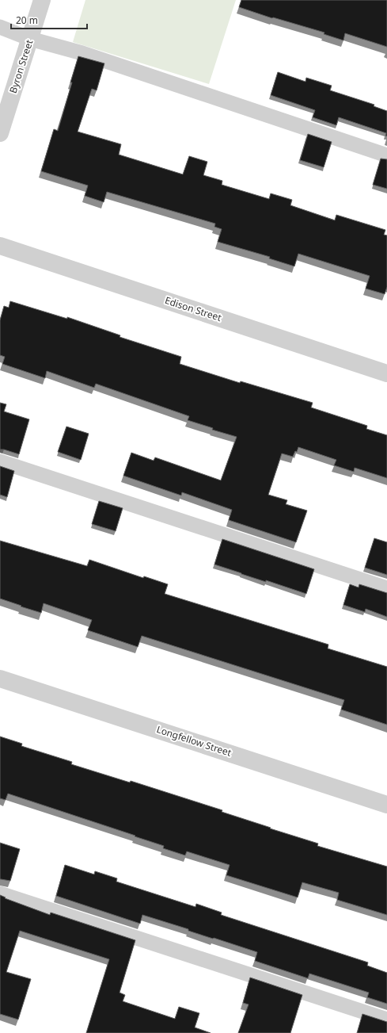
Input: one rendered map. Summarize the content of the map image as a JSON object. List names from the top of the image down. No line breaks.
{"streets":{"street":["Byron Street","Edison Street","Longfellow Street"]},"scale_bar":"20 m"}
